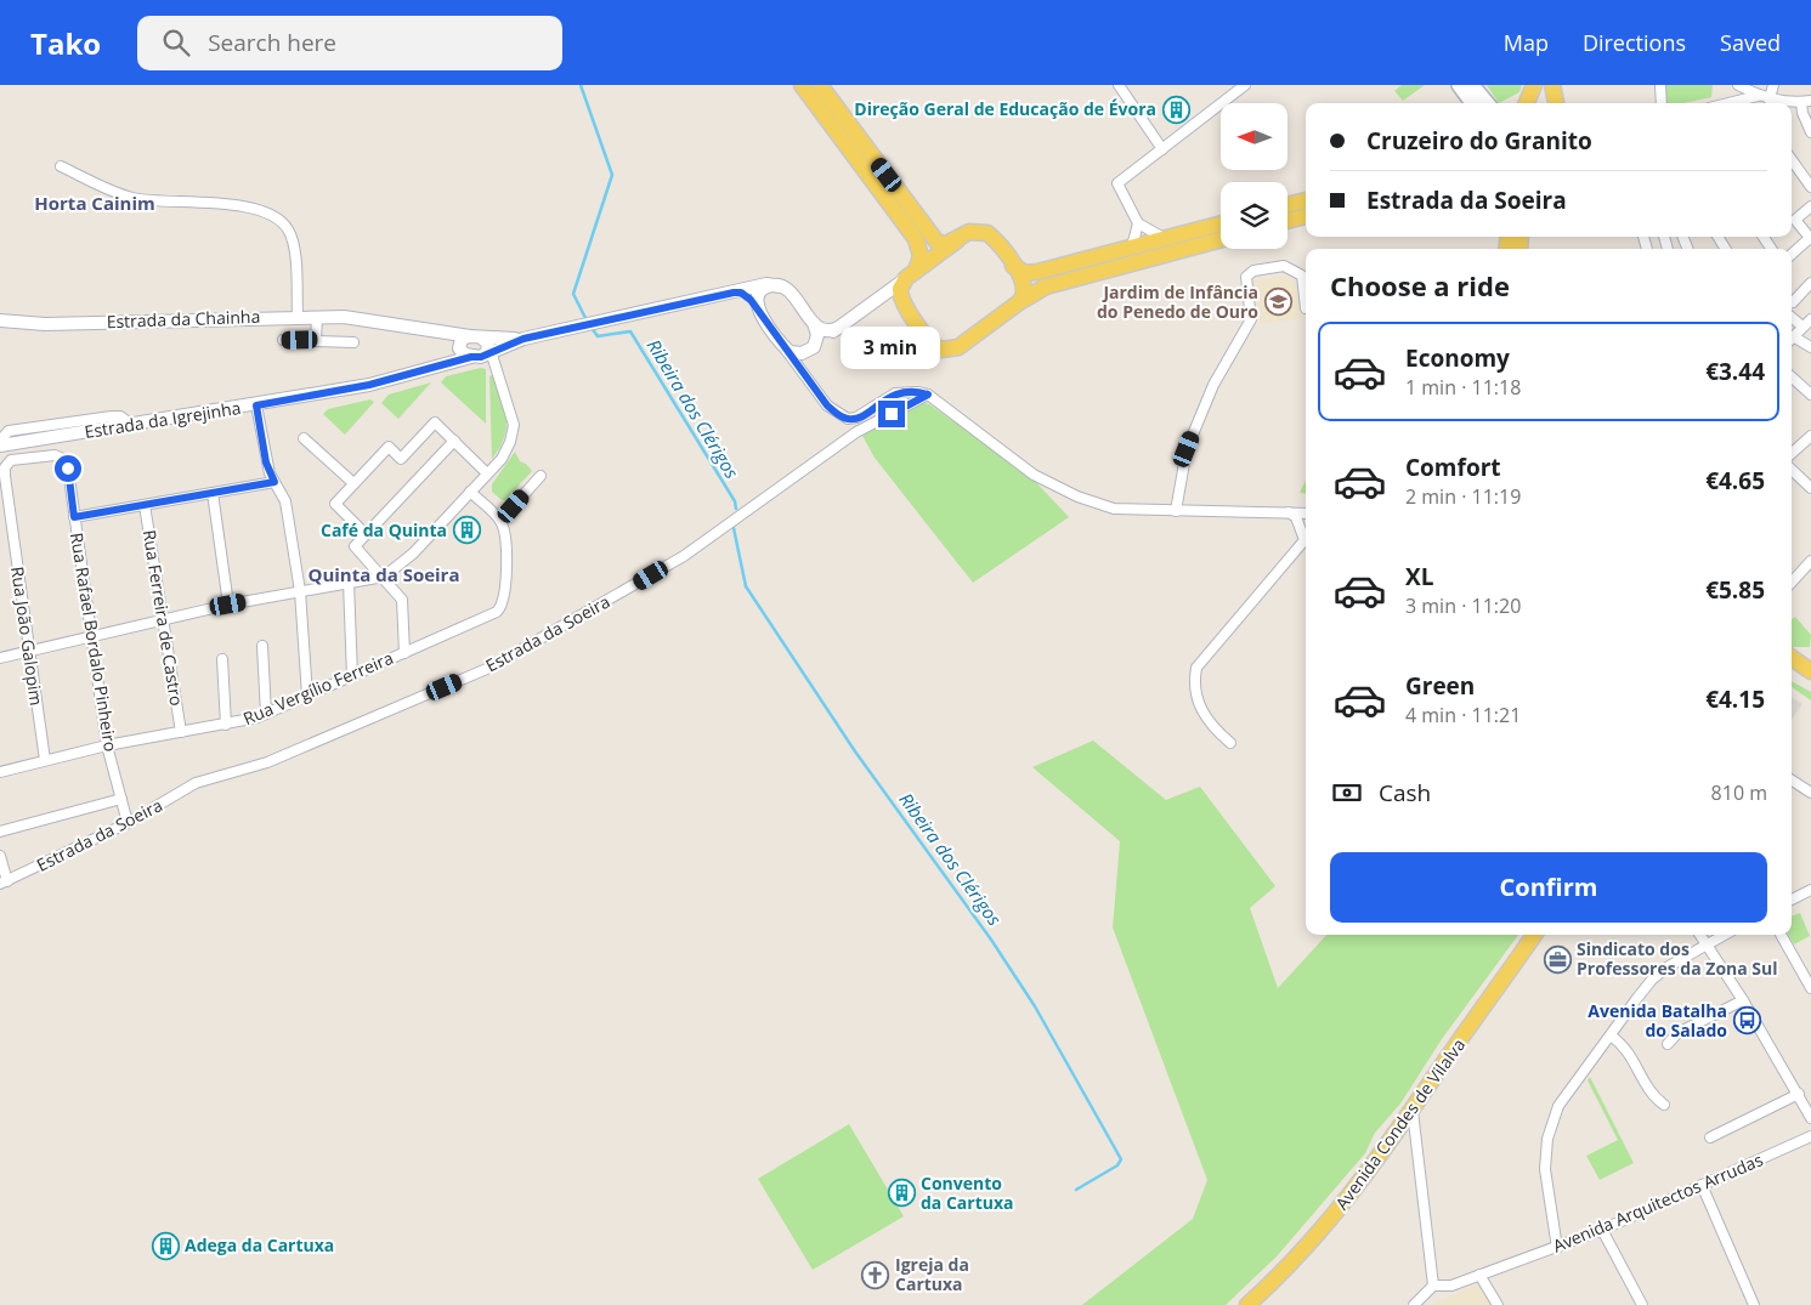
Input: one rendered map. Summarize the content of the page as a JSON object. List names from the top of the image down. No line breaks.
{"streets":{"main road":["Avenida Condes de Vilalva"],"street":["Estrada da Chainha","Estrada da Igrejinha","Rua Ferreira de Castro","Estrada da Soeira","Rua João Galopim","Rua Rafael Bordalo Pinheiro","Rua Vergílio Ferreira","Avenida Arquitectos Arrudas"]},"crossings":[["Estrada da Chainha","Estrada da Igrejinha"],["Rua Ferreira de Castro","Rua Vergílio Ferreira"],["Estrada da Soeira","Rua Rafael Bordalo Pinheiro"],["Rua João Galopim","Rua Rafael Bordalo Pinheiro"],["Rua João Galopim","Rua Vergílio Ferreira"],["Rua Rafael Bordalo Pinheiro","Rua Vergílio Ferreira"]],"districts":["Horta Cainim","Quinta da Soeira"],"water":["Ribeira dos Clérigos"],"places":{"building":["Direção Geral de Educação de Évora","Café da Quinta","Convento da Cartuxa","Adega da Cartuxa"],"school or university":["Jardim de Infância do Penedo de Ouro"],"office":["Sindicato dos Professores da Zona Sul"],"bus stop":["Avenida Batalha do Salado"],"church":["Igreja da Cartuxa"]},"north":"left","page":{"header":"Tako","search":"Search here","nav":["Map","Directions","Saved"],"banner":["Cruzeiro do Granito","Estrada da Soeira"],"heading":"Choose a ride","list":[{"name":"Economy","note":"1 min · 11:18","value":"€3.44"},{"name":"Comfort","note":"2 min · 11:19","value":"€4.65"},{"name":"XL","note":"3 min · 11:20","value":"€5.85"},{"name":"Green","note":"4 min · 11:21","value":"€4.15"}],"bubble":"3 min","pay":["Cash","810 m"],"buttons":"Confirm"}}
